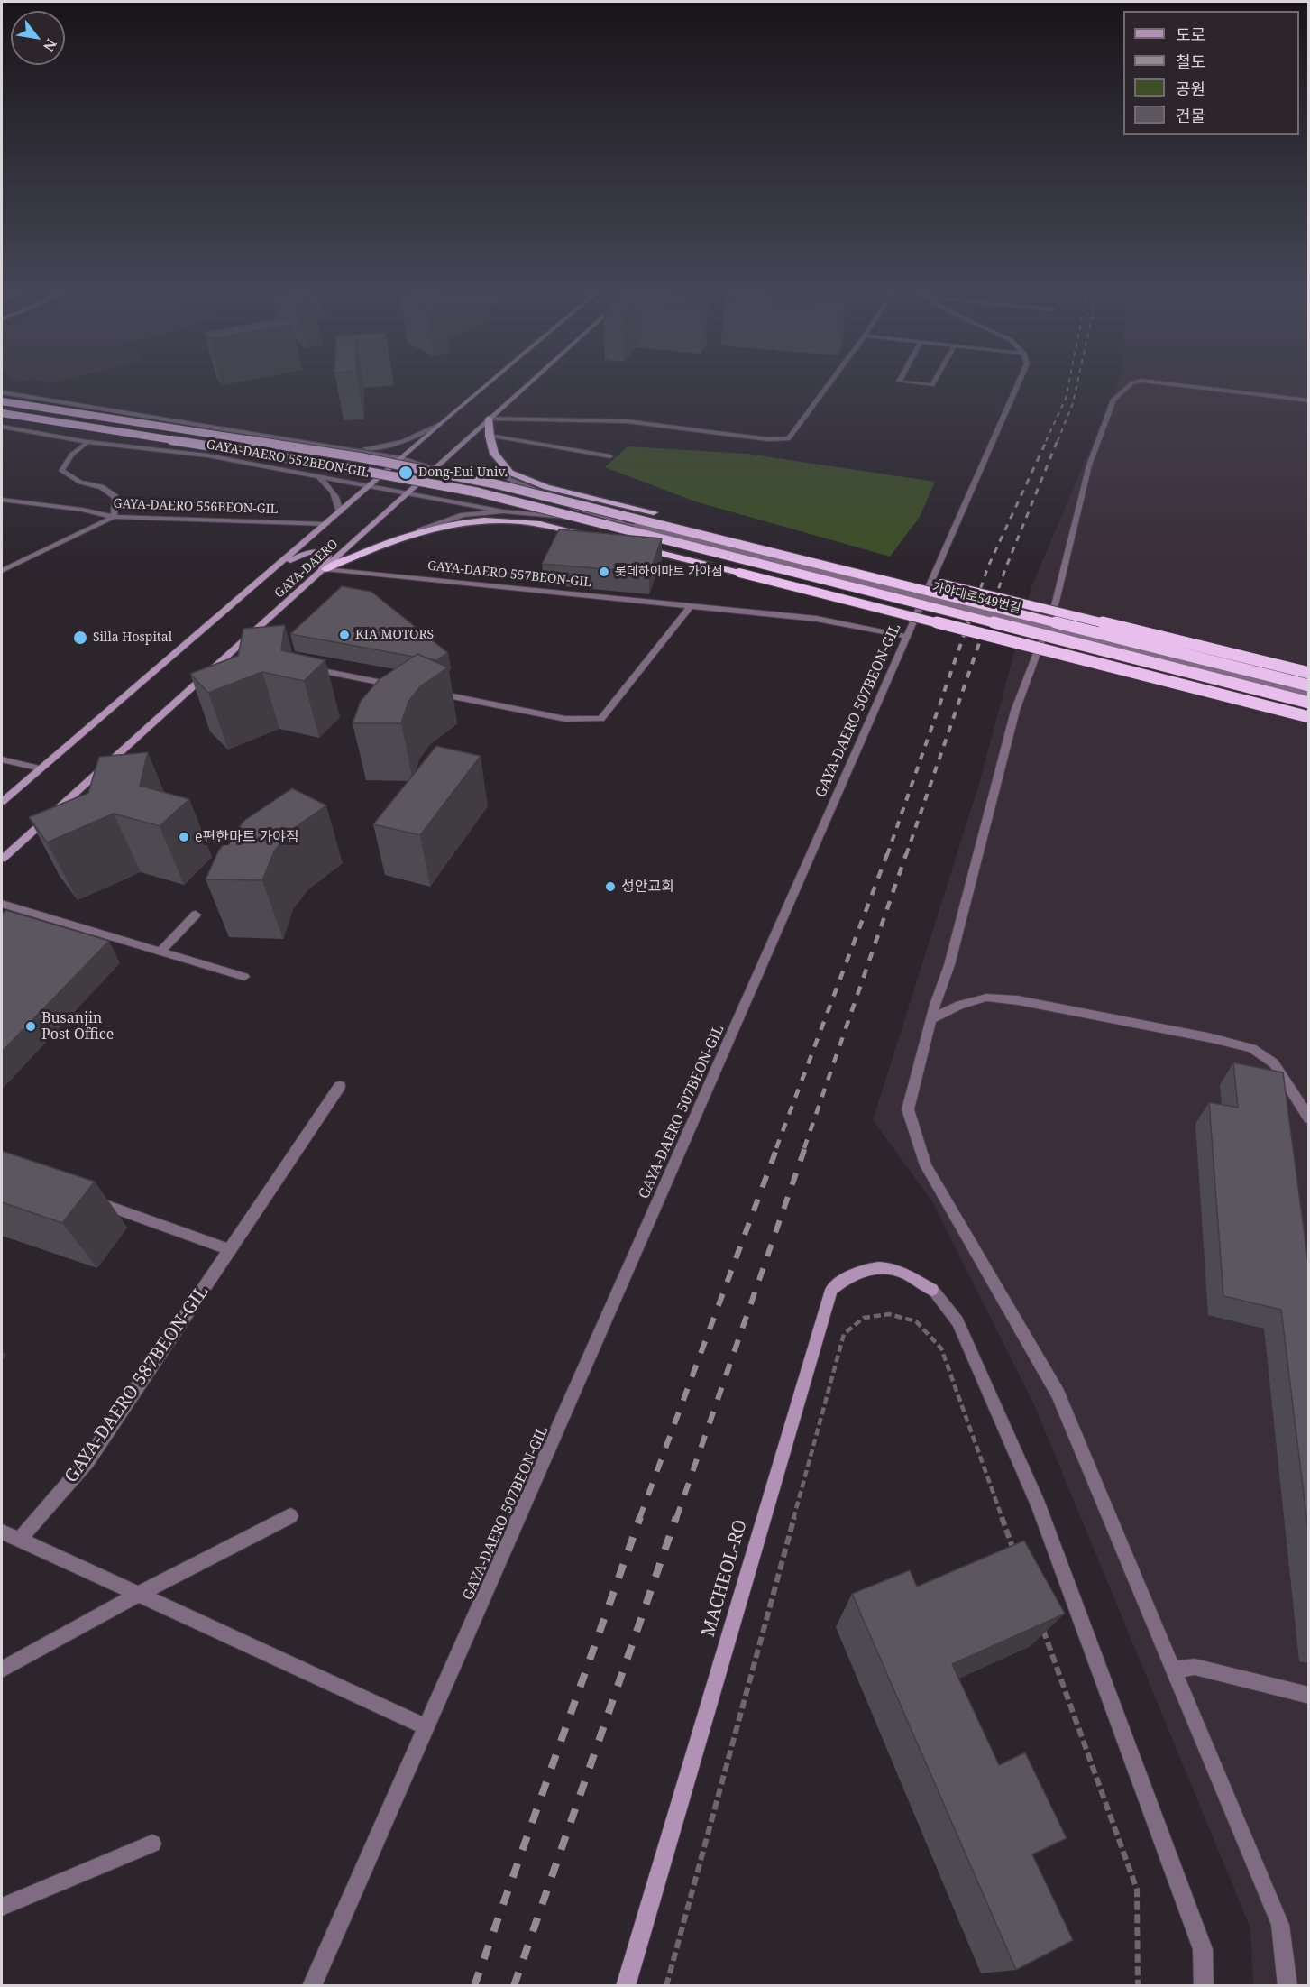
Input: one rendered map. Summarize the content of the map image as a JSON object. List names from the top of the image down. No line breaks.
{"streets":{"main road":["GAYA-DAERO","MACHEOL-RO"],"street":["GAYA-DAERO 552BEON-GIL","GAYA-DAERO 556BEON-GIL","GAYA-DAERO 557BEON-GIL","가야대로549번길","GAYA-DAERO 507BEON-GIL","GAYA-DAERO 587BEON-GIL"]},"crossings":[["GAYA-DAERO 552BEON-GIL","GAYA-DAERO"],["GAYA-DAERO 556BEON-GIL","GAYA-DAERO"],["GAYA-DAERO","GAYA-DAERO 557BEON-GIL"],["GAYA-DAERO 557BEON-GIL","GAYA-DAERO 507BEON-GIL"]],"places":["Dong-Eui Univ.","롯데하이마트 가야점","KIA MOTORS","Silla Hospital","e편한마트 가야점","성안교회","Busanjin Post Office"],"legend":["도로","철도","공원","건물"],"north":"bottom right"}
